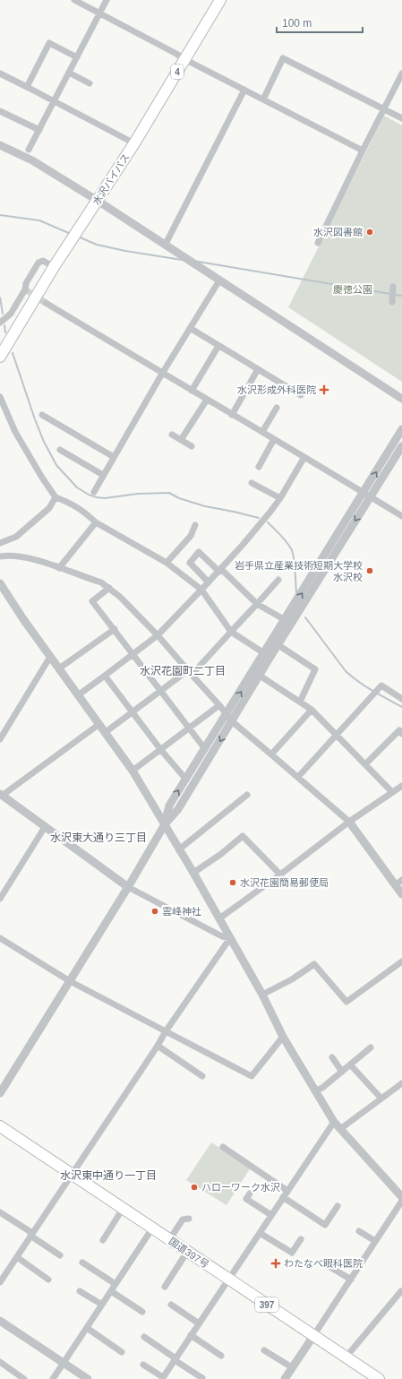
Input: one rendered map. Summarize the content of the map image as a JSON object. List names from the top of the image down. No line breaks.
{"streets":{"highway":["4","水沢バイパス","国道397号","397"]},"districts":["水沢花園町二丁目","水沢東大通り三丁目","水沢東中通り一丁目"],"parks":["慶徳公園"],"places":{"other":["水沢図書館","岩手県立産業技術短期大学校 水沢校","水沢花園簡易郵便局","雲峰神社","ハローワーク水沢"],"health":["水沢形成外科医院","わたなべ眼科医院"]},"scale_bar":"100 m"}
